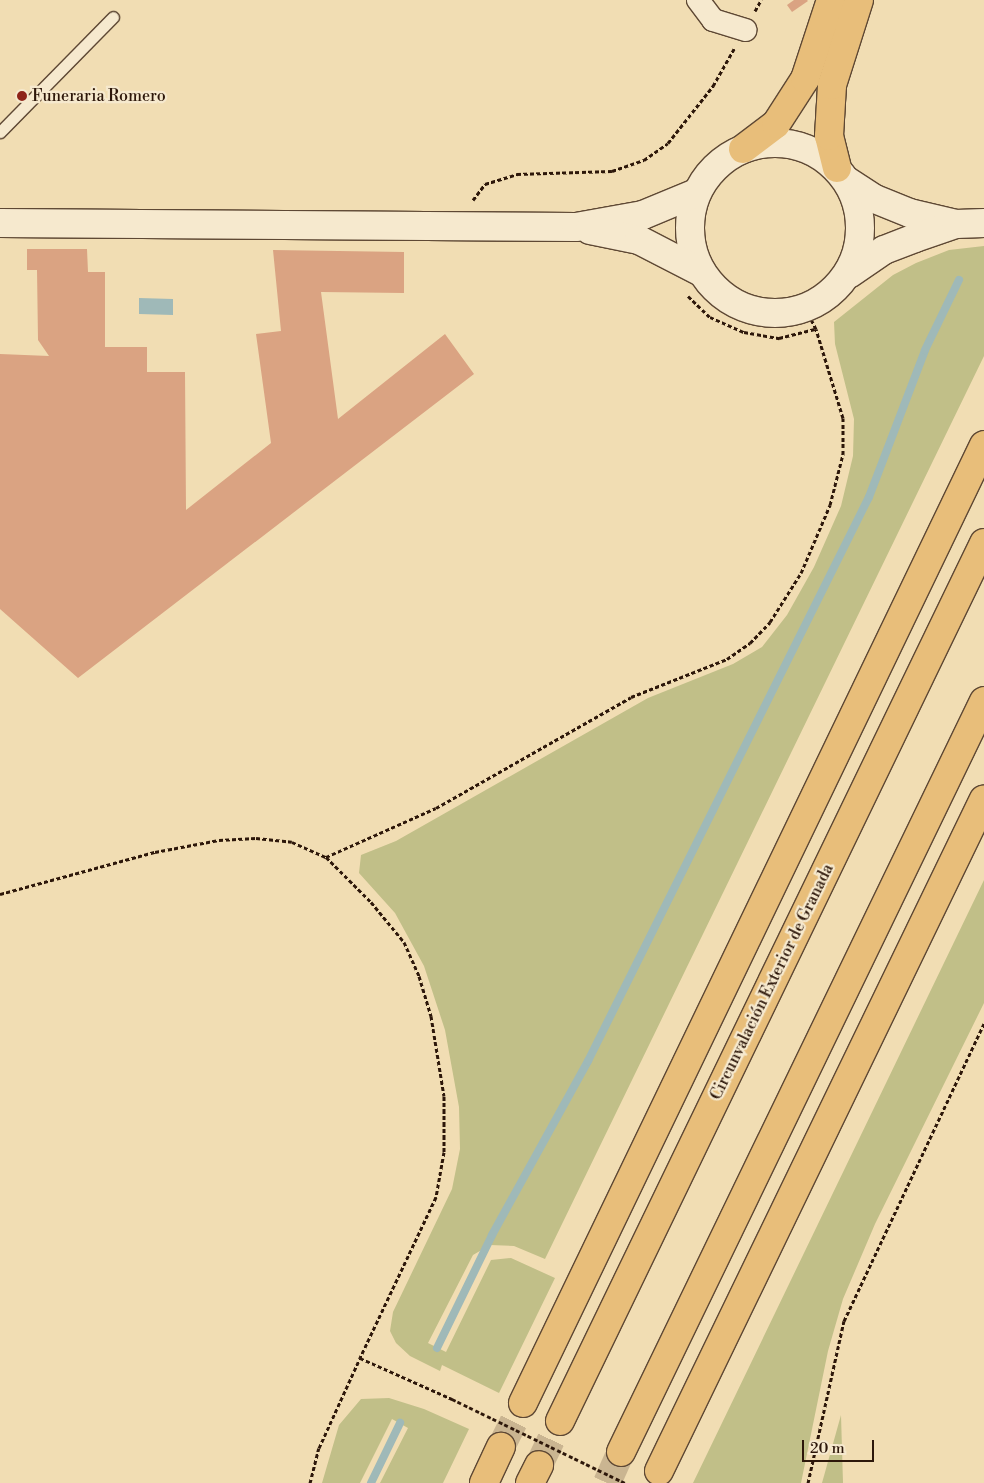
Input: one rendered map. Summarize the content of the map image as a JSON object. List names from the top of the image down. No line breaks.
{"streets":{"highway":["Circunvalación Exterior de Granada"]},"places":["Funeraria Romero"],"scale_bar":"20 m"}
